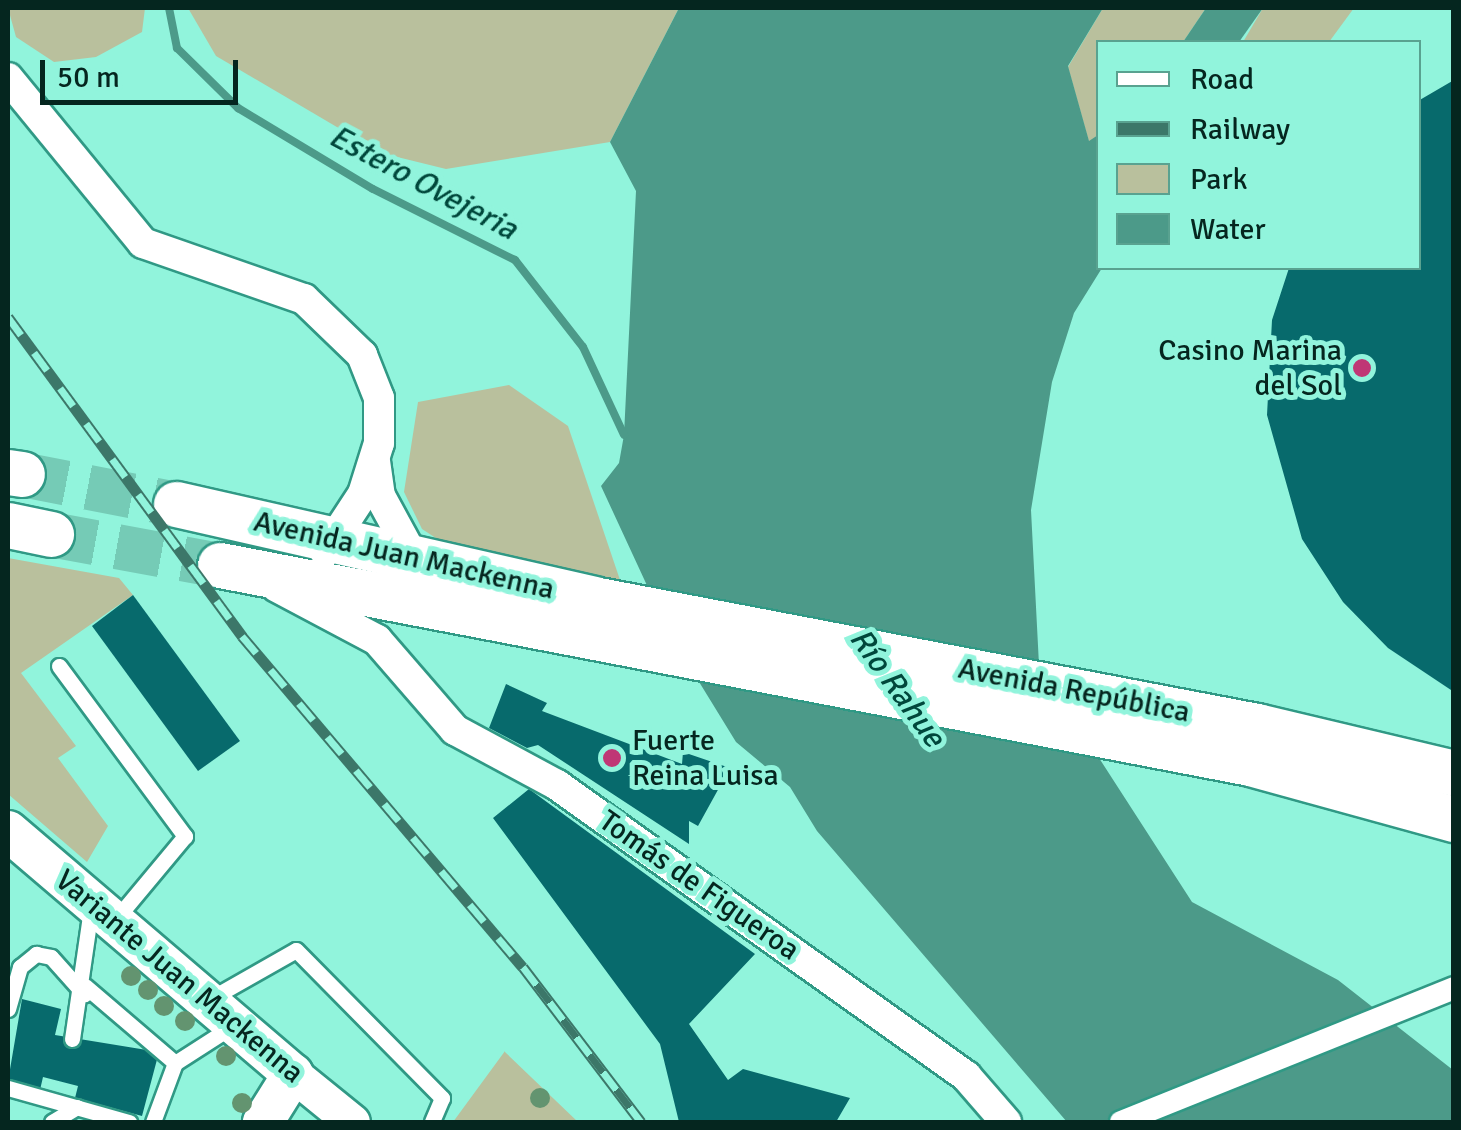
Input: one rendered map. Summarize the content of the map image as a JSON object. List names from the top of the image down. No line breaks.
{"streets":{"main road":["Avenida Juan Mackenna","Avenida República","Variante Juan Mackenna"],"street":["Tomás de Figueroa"]},"crossings":[["Avenida Juan Mackenna","Avenida República"],["Avenida Juan Mackenna","Tomás de Figueroa"]],"water":["Estero Ovejeria","Río Rahue"],"places":["Casino Marina del Sol","Fuerte Reina Luisa"],"legend":["Road","Railway","Park","Water"],"scale_bar":"50 m"}
